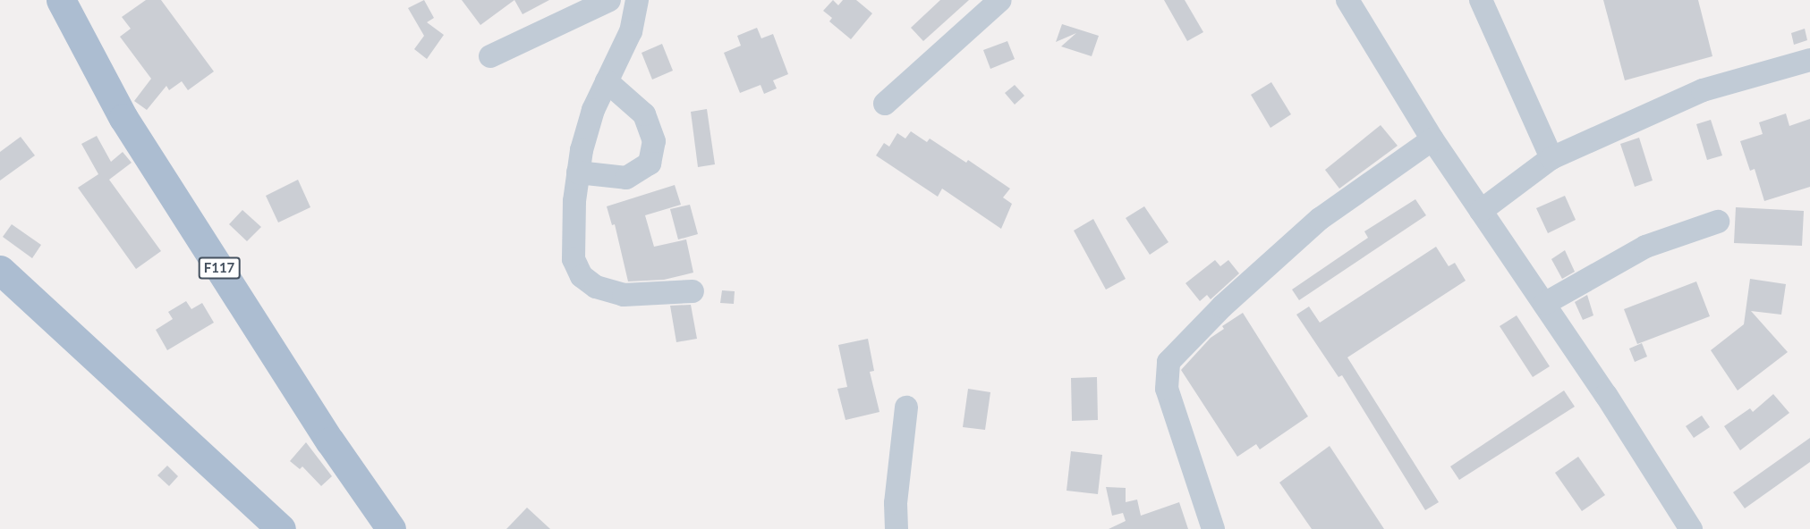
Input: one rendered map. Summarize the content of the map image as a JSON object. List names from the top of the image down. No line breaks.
{"streets":{"main road":["F117"]}}
